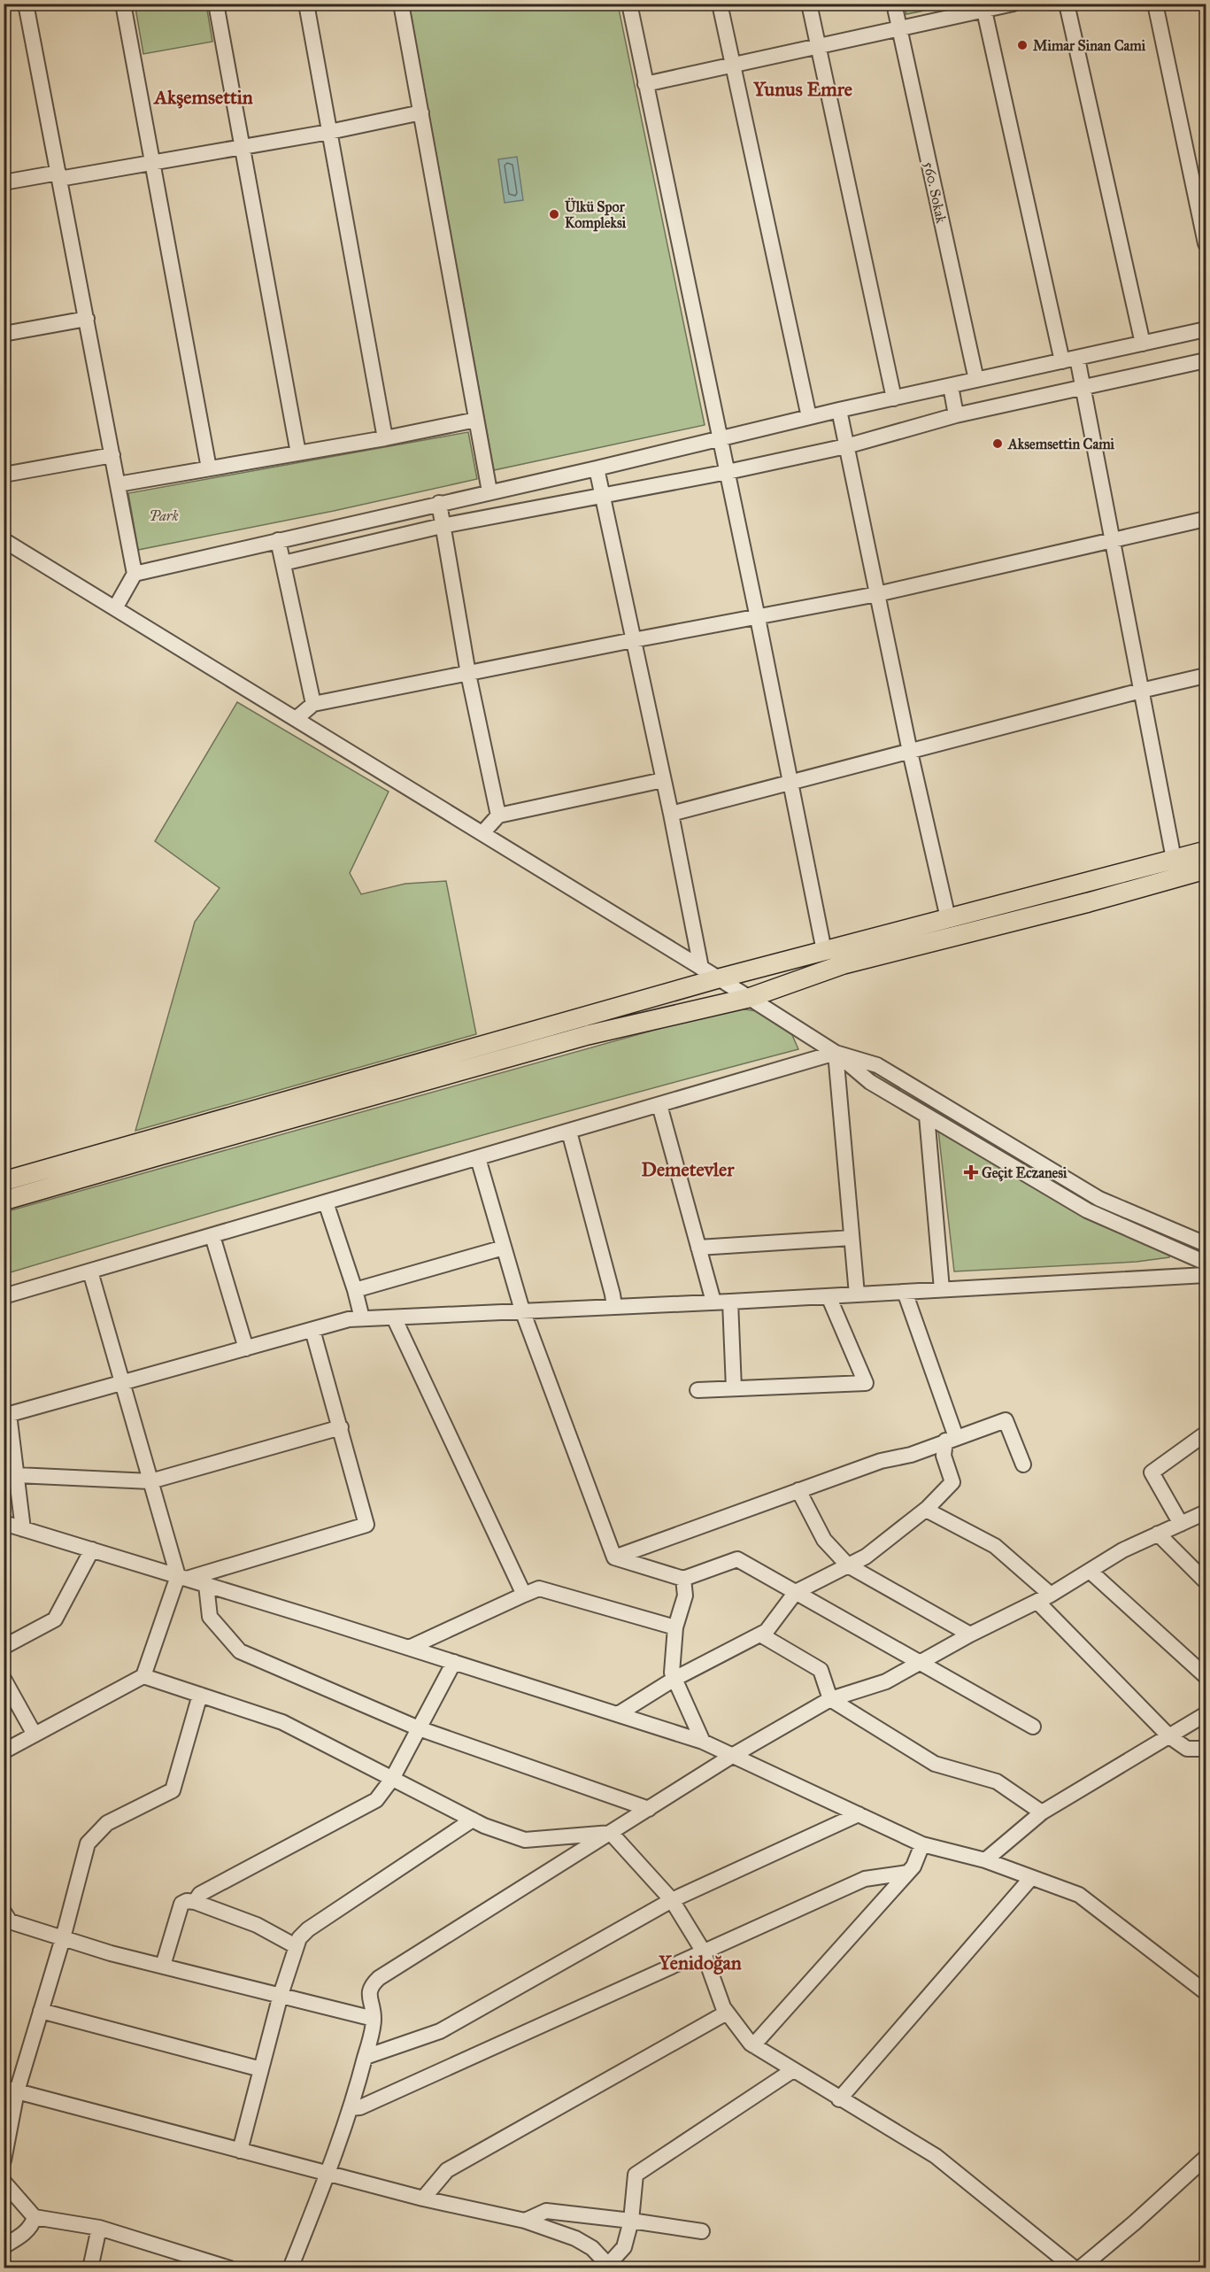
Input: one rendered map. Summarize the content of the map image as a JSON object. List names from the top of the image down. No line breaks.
{"streets":{"street":["560. Sokak"]},"districts":["Yunus Emre","Akşemsettin","Demetevler","Yenidoğan"],"parks":["Park"],"places":{"other":["Mimar Sinan Cami","Ülkü Spor Kompleksi","Aksemsettin Cami"],"health":["Geçit Eczanesi"]}}
